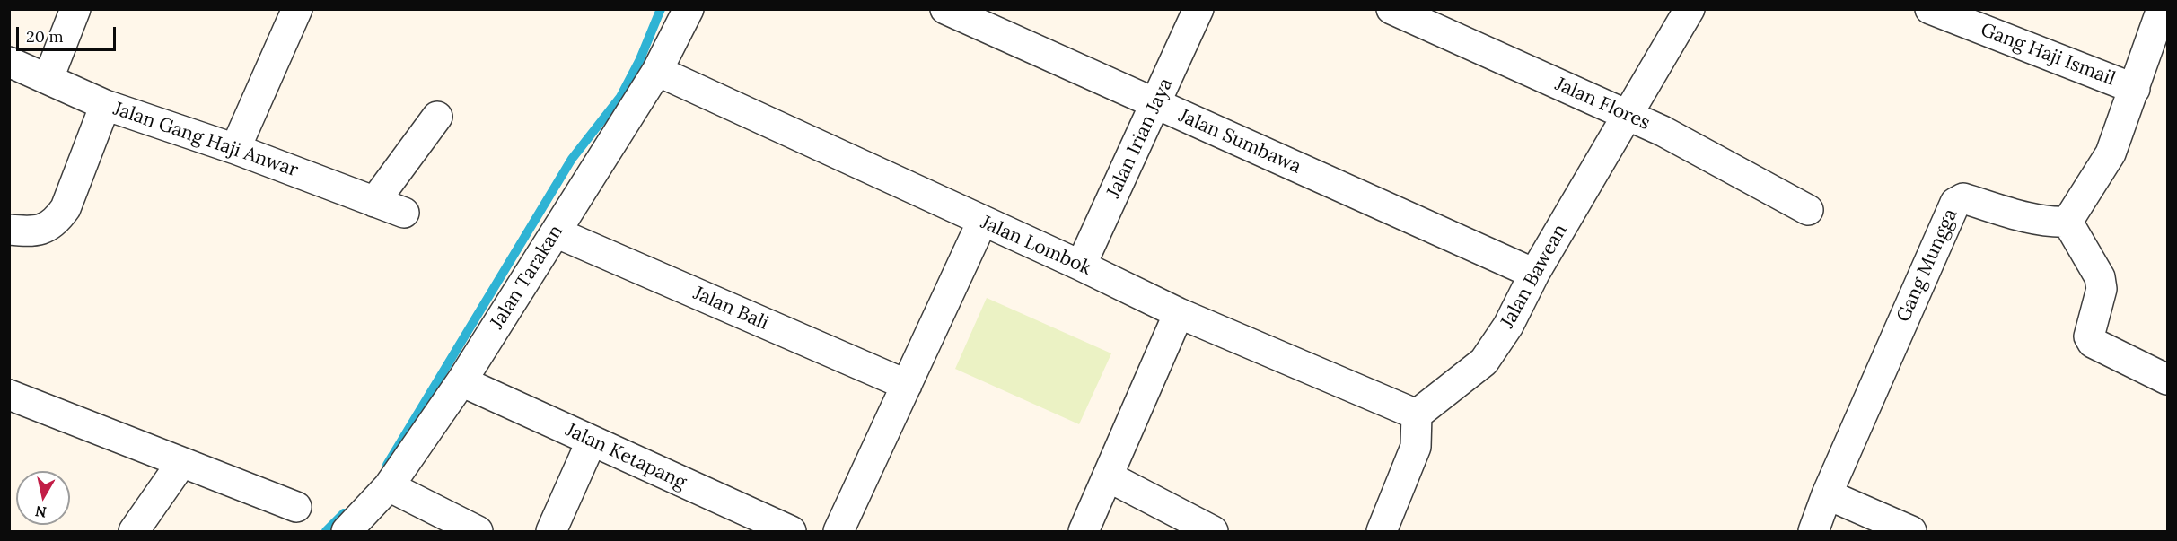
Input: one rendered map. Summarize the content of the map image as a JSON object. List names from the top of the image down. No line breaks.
{"streets":{"street":["Gang Haji Ismail","Jalan Flores","Jalan Irian Jaya","Jalan Gang Haji Anwar","Jalan Sumbawa","Jalan Lombok","Gang Mungga","Jalan Bawean","Jalan Tarakan","Jalan Bali","Jalan Ketapang"]},"crossings":[["Jalan Flores","Jalan Bawean"],["Jalan Irian Jaya","Jalan Sumbawa"],["Jalan Irian Jaya","Jalan Lombok"],["Jalan Sumbawa","Jalan Bawean"],["Jalan Lombok","Jalan Bawean"],["Jalan Lombok","Jalan Tarakan"],["Jalan Tarakan","Jalan Bali"],["Jalan Tarakan","Jalan Ketapang"]],"scale_bar":"20 m","north":"bottom"}
